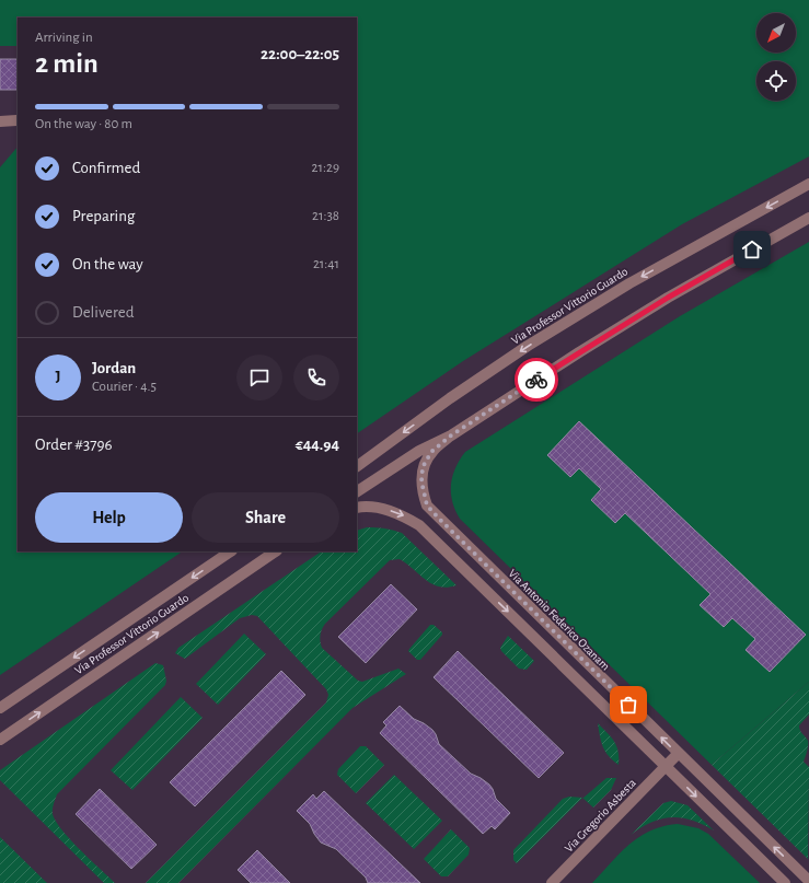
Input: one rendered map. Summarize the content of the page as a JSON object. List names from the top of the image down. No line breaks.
{"streets":{"street":["Via Professor Vittorio Guardo","Via Antonio Federico Ozanam","Via Gregorio Asbesta"]},"crossings":[["Via Antonio Federico Ozanam","Via Gregorio Asbesta"]],"north":"bottom left","page":{"heading":["2 min","Arriving in","22:00–22:05"],"panel":["Jordan","Courier · 4.5","Order #3796","€44.94"],"bar":"On the way · 80 m","list":[["Confirmed","21:29"],["Preparing","21:38"],["On the way","21:41"],"Delivered"],"round":"J","buttons":["Help","Share"]}}
